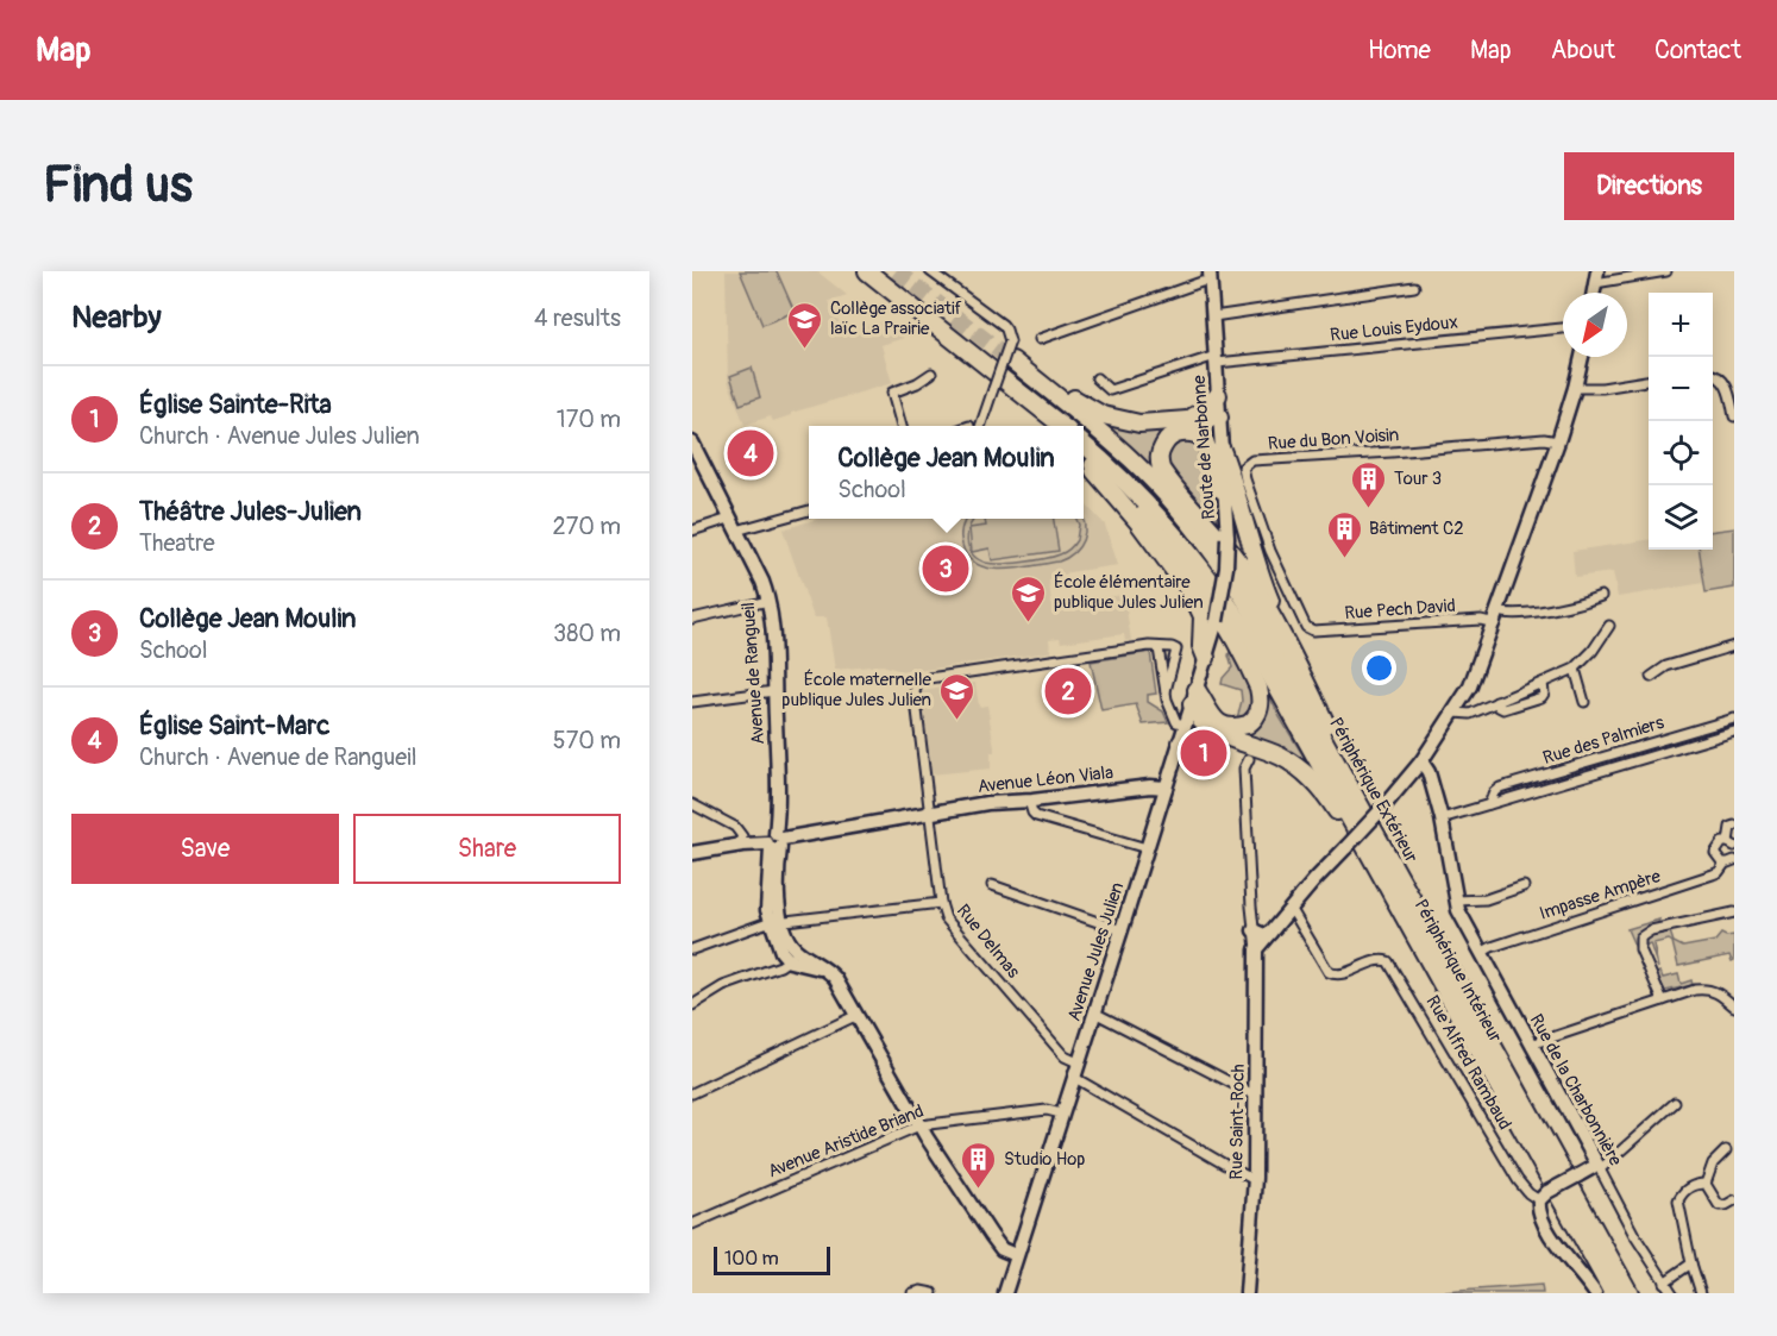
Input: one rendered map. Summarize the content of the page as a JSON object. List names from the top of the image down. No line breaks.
{"streets":{"highway":["Périphérique Extérieur","Périphérique Intérieur"],"street":["Rue Louis Eydoux","Rue du Bon Voisin","Route de Narbonne","Rue Pech David","Avenue de Rangueil","Rue des Palmiers","Avenue Léon Viala","Impasse Ampère","Rue Delmas","Avenue Jules Julien","Rue Alfred Rambaud","Rue de la Charbonnière","Rue Saint-Roch","Avenue Aristide Briand"]},"crossings":[["Rue Louis Eydoux","Route de Narbonne"],["Rue du Bon Voisin","Rue Pech David"],["Route de Narbonne","Avenue Jules Julien"],["Avenue de Rangueil","Avenue Léon Viala"],["Rue des Palmiers","Rue de la Charbonnière"],["Avenue Léon Viala","Rue Delmas"],["Avenue Léon Viala","Avenue Jules Julien"],["Impasse Ampère","Rue de la Charbonnière"],["Rue Delmas","Avenue Jules Julien"],["Avenue Jules Julien","Avenue Aristide Briand"]],"places":{"school or university":["Collège associatif laïc La Prairie","École élémentaire publique Jules Julien","École maternelle publique Jules Julien"],"building":["Tour 3","Bâtiment C2","Studio Hop"]},"scale_bar":"100 m","north":"bottom left","page":{"header":"Map","nav":["Home","Map","About","Contact"],"buttons":["Directions",["Save","Share"]],"title":"Find us","heading":["Nearby","4 results"],"map_buttons":["+","−"],"list":[{"mark":"1","name":"Église Sainte-Rita","note":"Church · Avenue Jules Julien","value":"170 m"},{"mark":"2","name":"Théâtre Jules-Julien","note":"Theatre","value":"270 m"},{"mark":"3","name":"Collège Jean Moulin","note":"School","value":"380 m"},{"mark":"4","name":"Église Saint-Marc","note":"Church · Avenue de Rangueil","value":"570 m"}],"popup":["Collège Jean Moulin","School"],"pins":["4","3","2","1"],"scale":"100 m"}}
